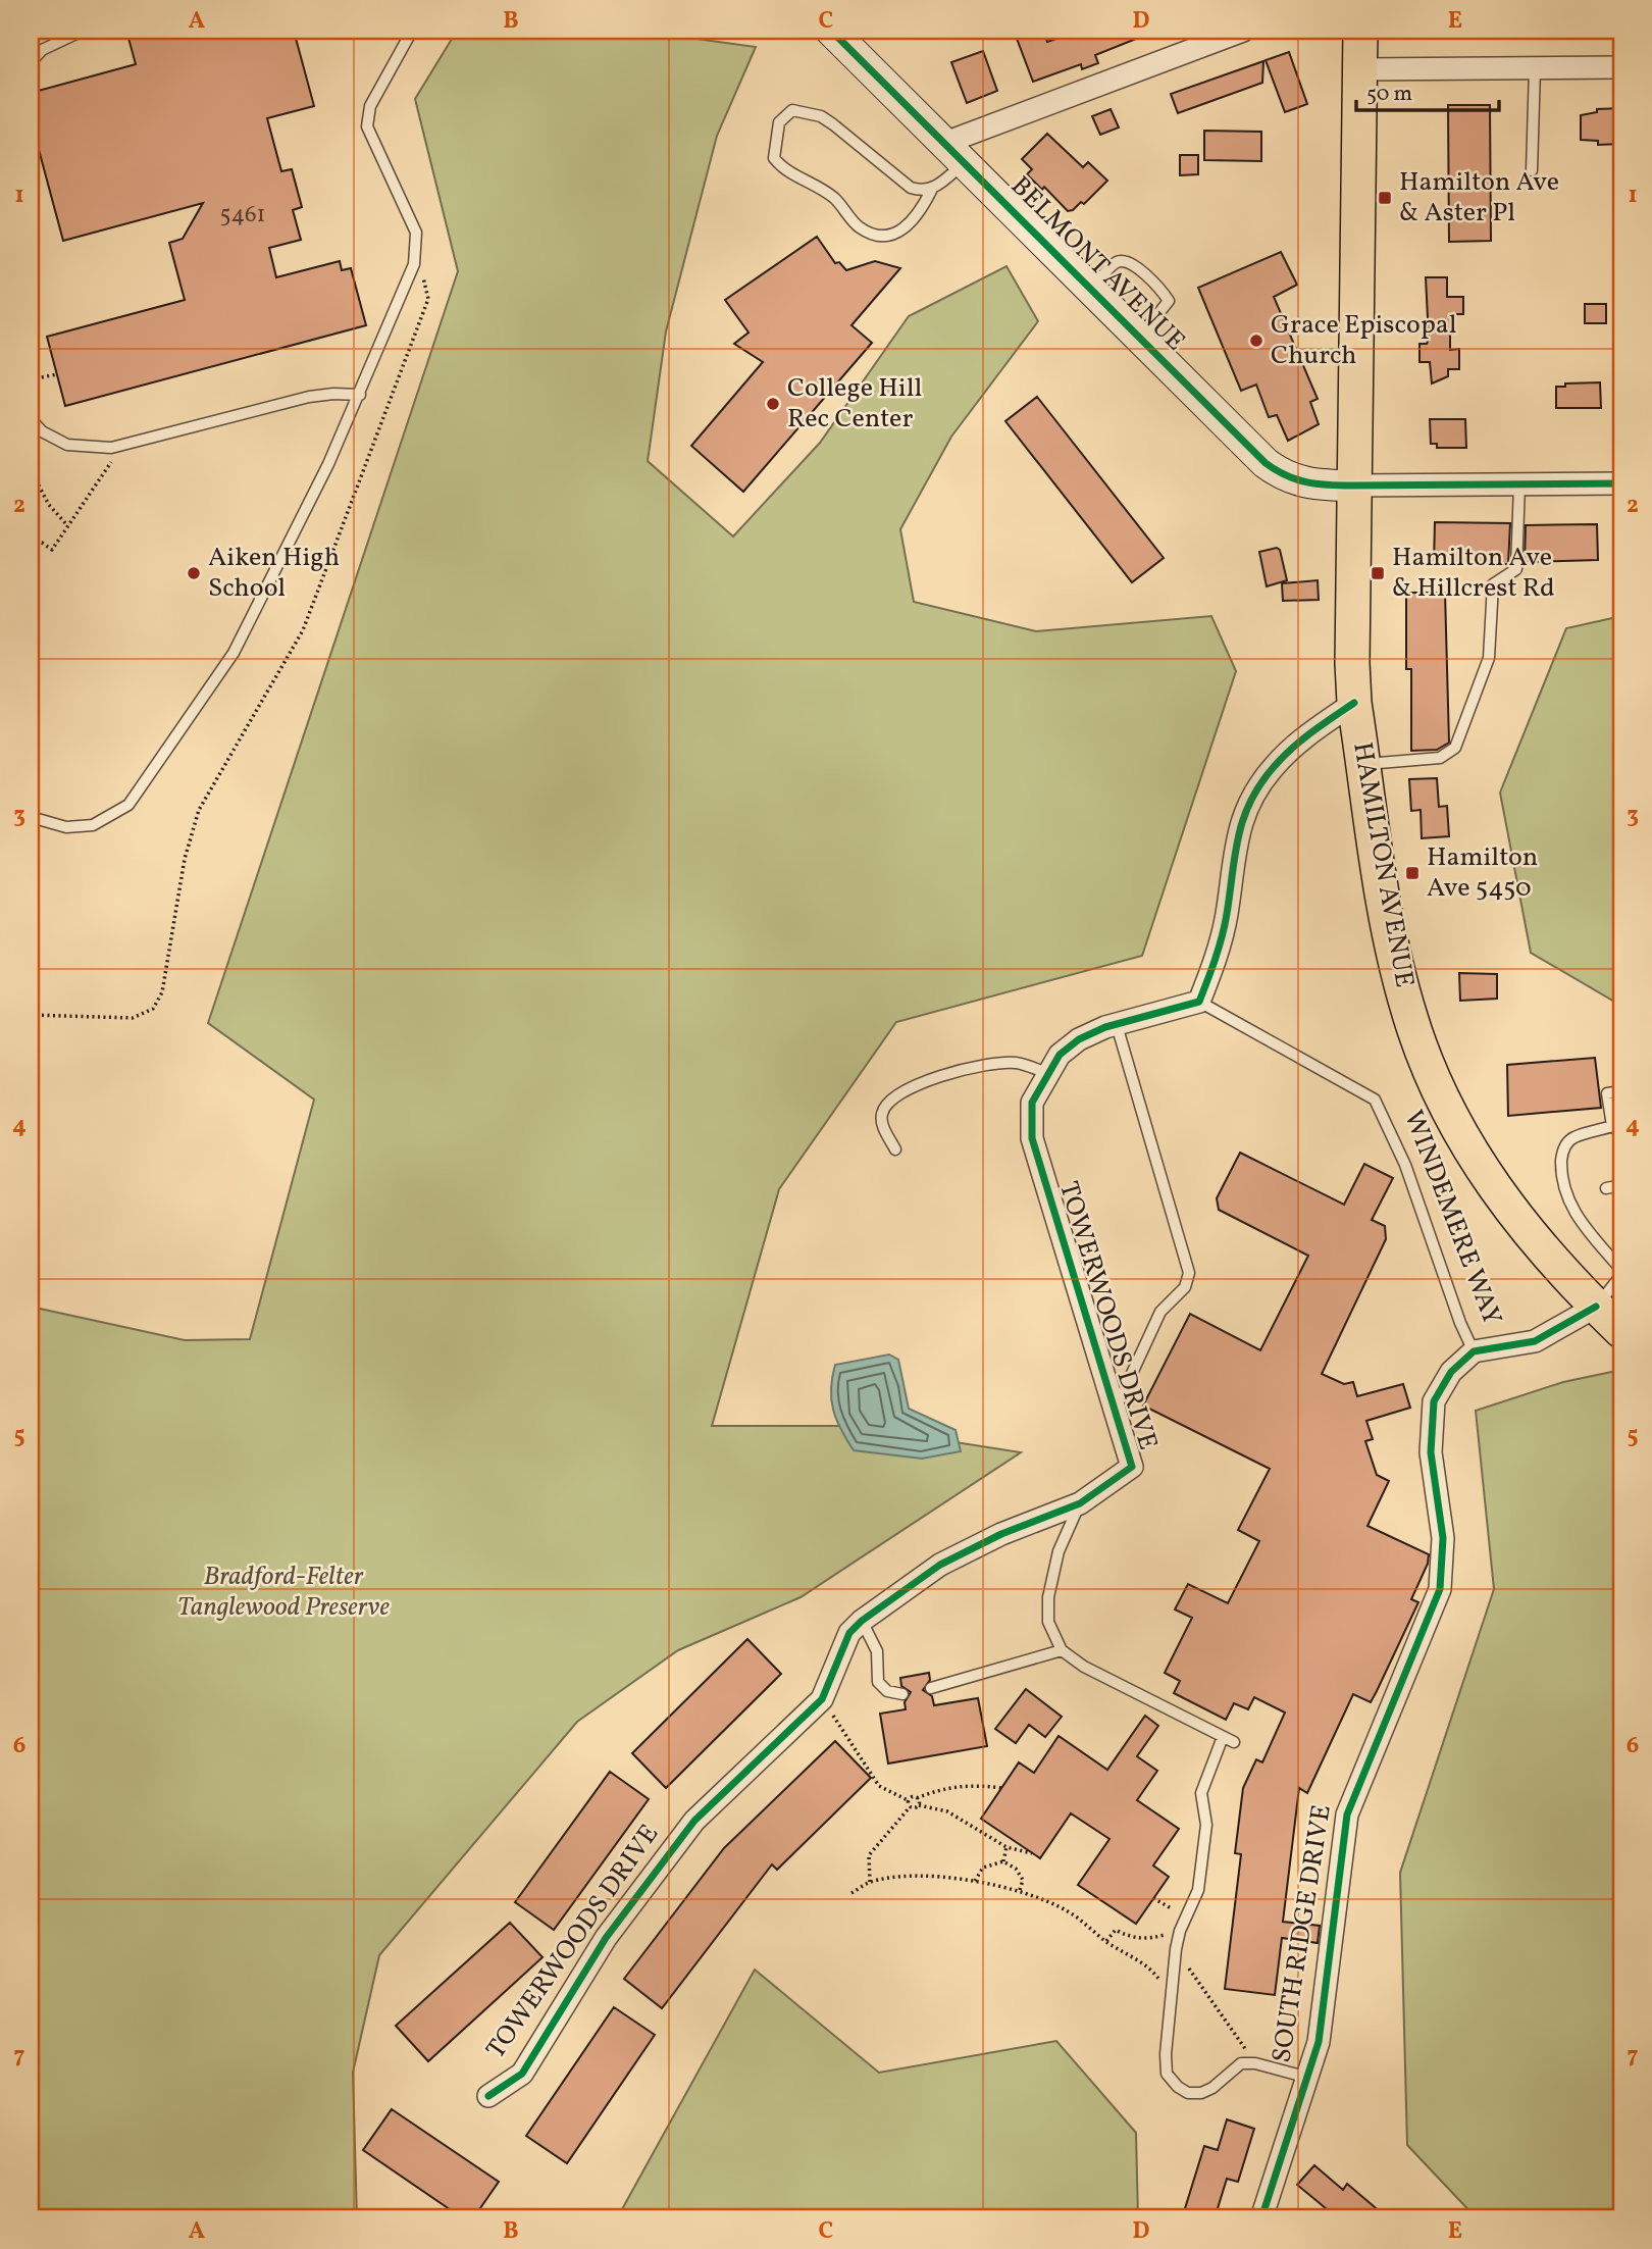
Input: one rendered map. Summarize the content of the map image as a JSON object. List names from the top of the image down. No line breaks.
{"streets":{"main road":["HAMILTON AVENUE"],"street":["BELMONT AVENUE","WINDEMERE WAY","TOWERWOODS DRIVE","SOUTH RIDGE DRIVE"]},"crossings":[["BELMONT AVENUE","HAMILTON AVENUE"],["HAMILTON AVENUE","WINDEMERE WAY"],["WINDEMERE WAY","TOWERWOODS DRIVE"],["WINDEMERE WAY","SOUTH RIDGE DRIVE"]],"parks":["Bradford-Felter Tanglewood Preserve"],"places":{"transit":["Hamilton Ave & Aster Pl","Hamilton Ave & Hillcrest Rd","Hamilton Ave 5450"],"other":["Grace Episcopal Church","College Hill Rec Center","Aiken High School"]},"house_numbers":["5461"],"scale_bar":"50 m","grid":{"columns":["A","B","C","D","E"],"rows":["1","2","3","4","5","6","7"]}}
